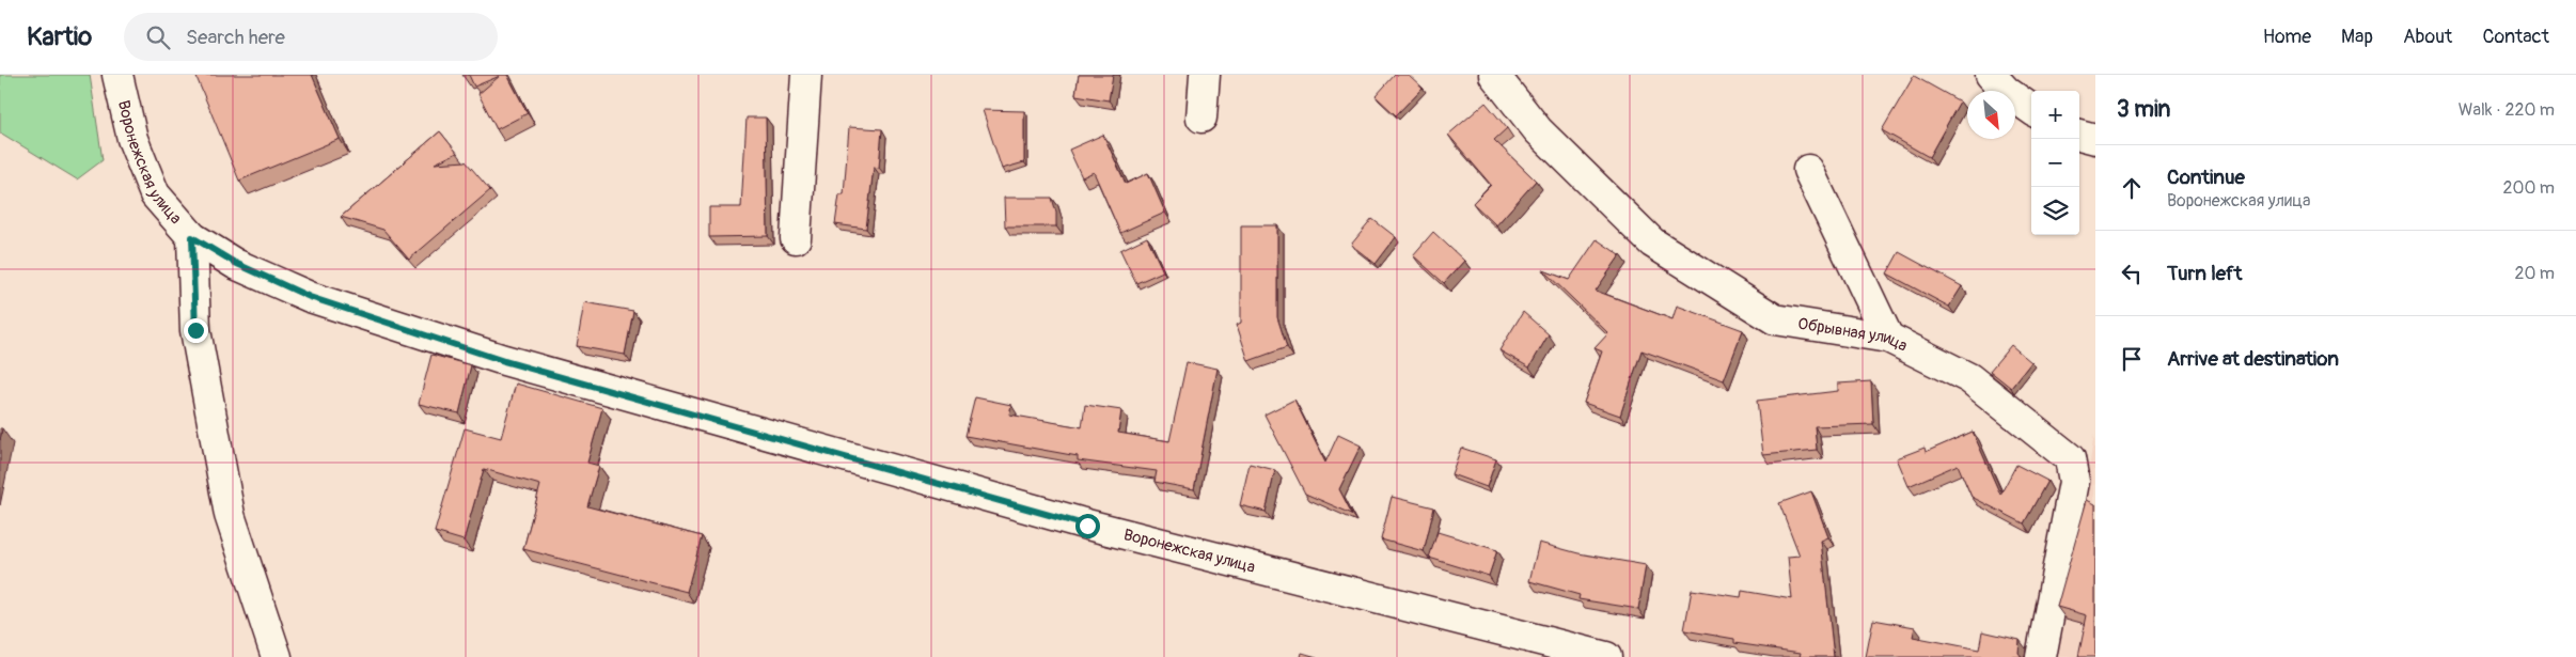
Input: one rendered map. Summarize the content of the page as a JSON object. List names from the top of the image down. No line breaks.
{"streets":{"street":["Воронежская улица","Обрывная улица"]},"north":"bottom right","page":{"header":"Kartio","search":"Search here","nav":["Home","Map","About","Contact"],"heading":["3 min","Walk · 220 m"],"map_buttons":["+","−"],"list":[["Continue","Воронежская улица","200 m"],["Turn left","20 m"],"Arrive at destination"]}}
